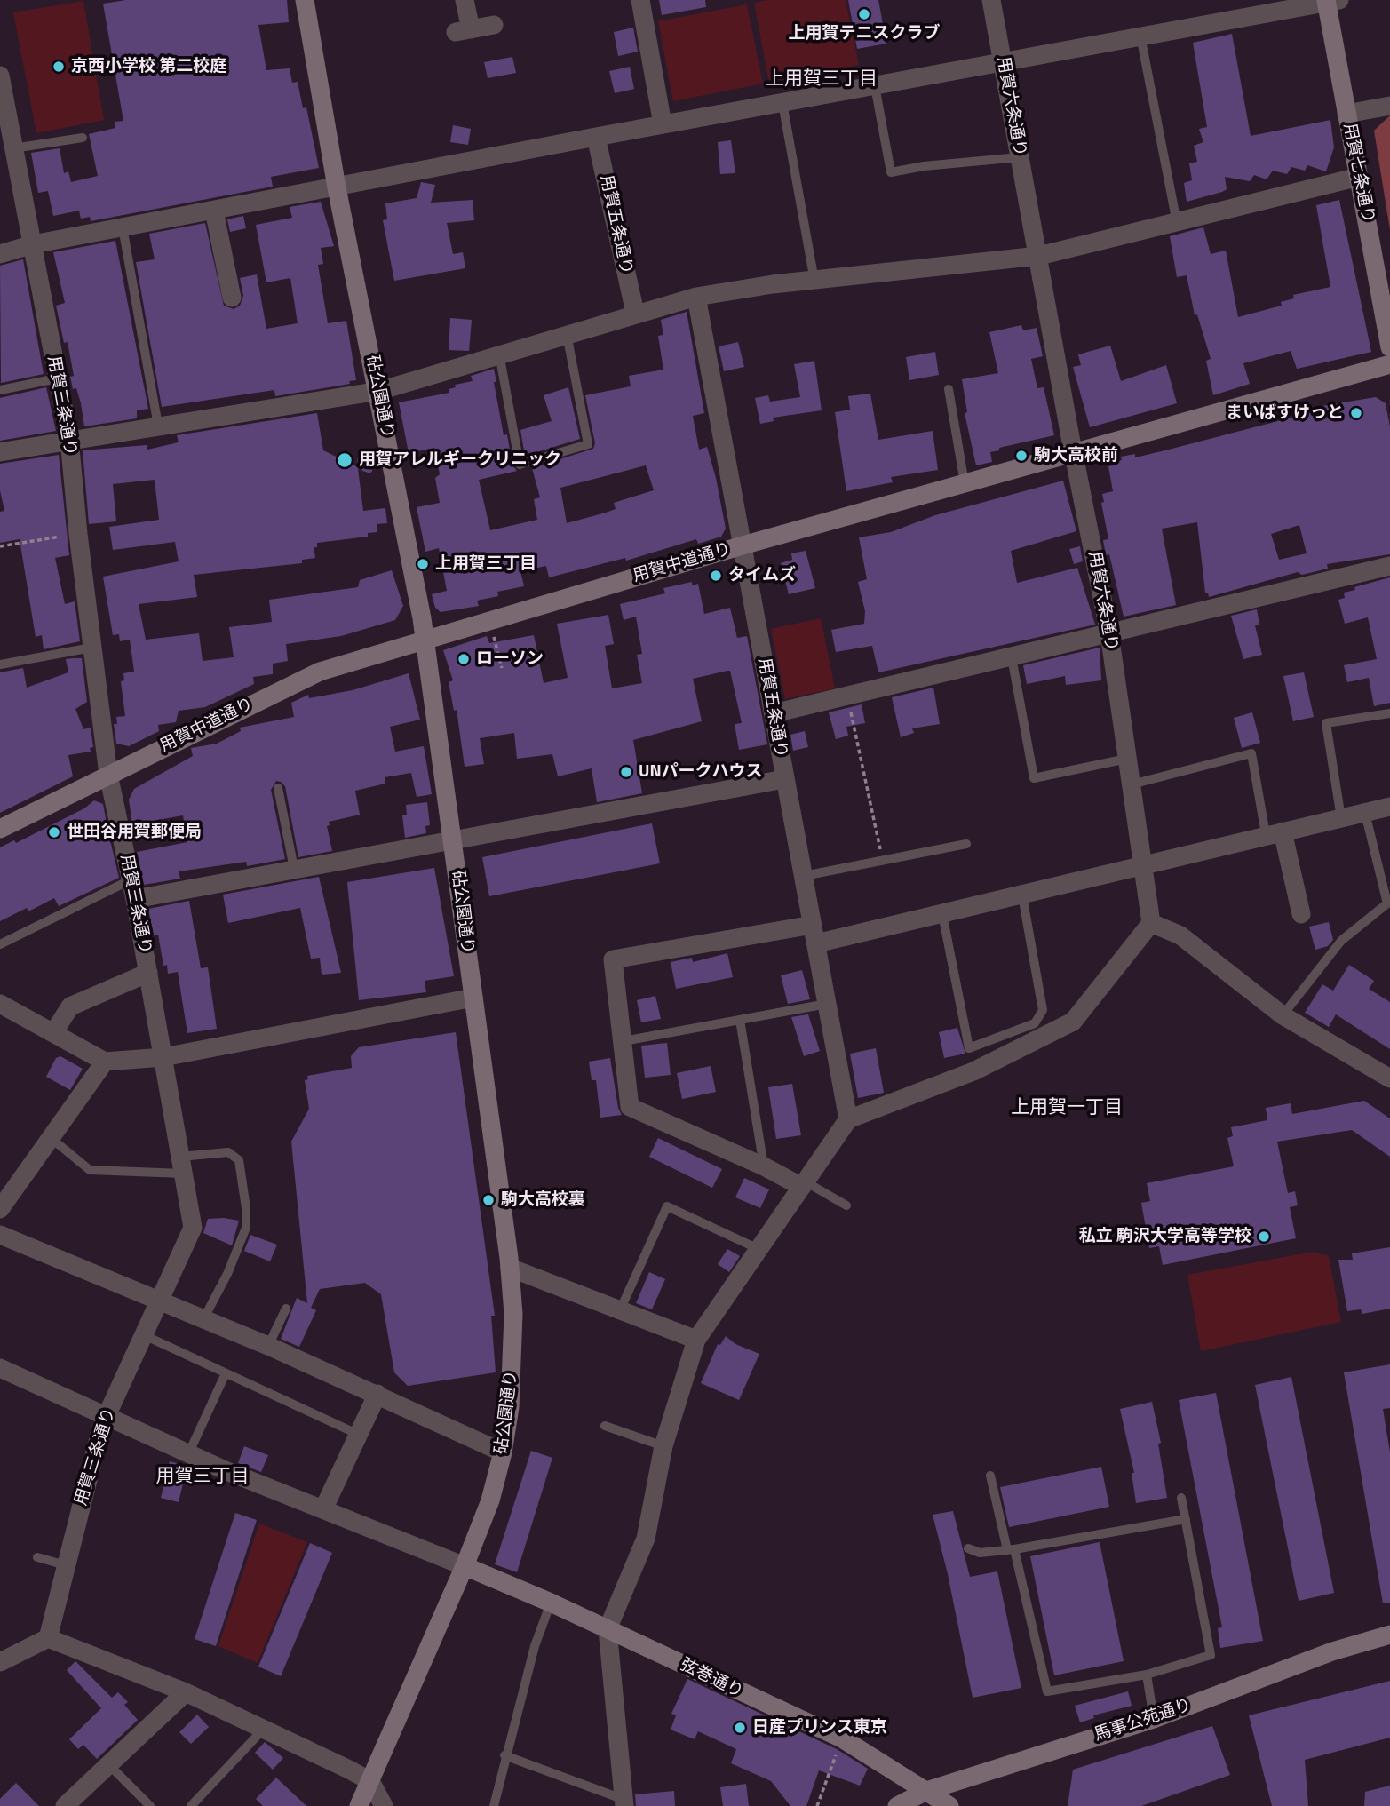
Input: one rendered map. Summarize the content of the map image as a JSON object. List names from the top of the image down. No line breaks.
{"streets":{"street":["用賀六条通り","用賀七条通り","用賀五条通り","砧公園通り","用賀三条通り","用賀中道通り","弦巻通り","馬事公苑通り"]},"crossings":[["用賀六条通り","用賀中道通り"],["用賀五条通り","用賀中道通り"],["砧公園通り","用賀中道通り"],["砧公園通り","弦巻通り"],["用賀三条通り","用賀中道通り"],["弦巻通り","馬事公苑通り"]],"districts":["上用賀三丁目","上用賀一丁目","用賀三丁目"],"places":["上用賀テニスクラブ","京西小学校 第二校庭","まいばすけっと","駒大高校前","用賀アレルギークリニック","上用賀三丁目","タイムズ","ローソン","UNパークハウス","世田谷用賀郵便局","駒大高校裏","私立 駒沢大学高等学校","日産プリンス東京"]}
